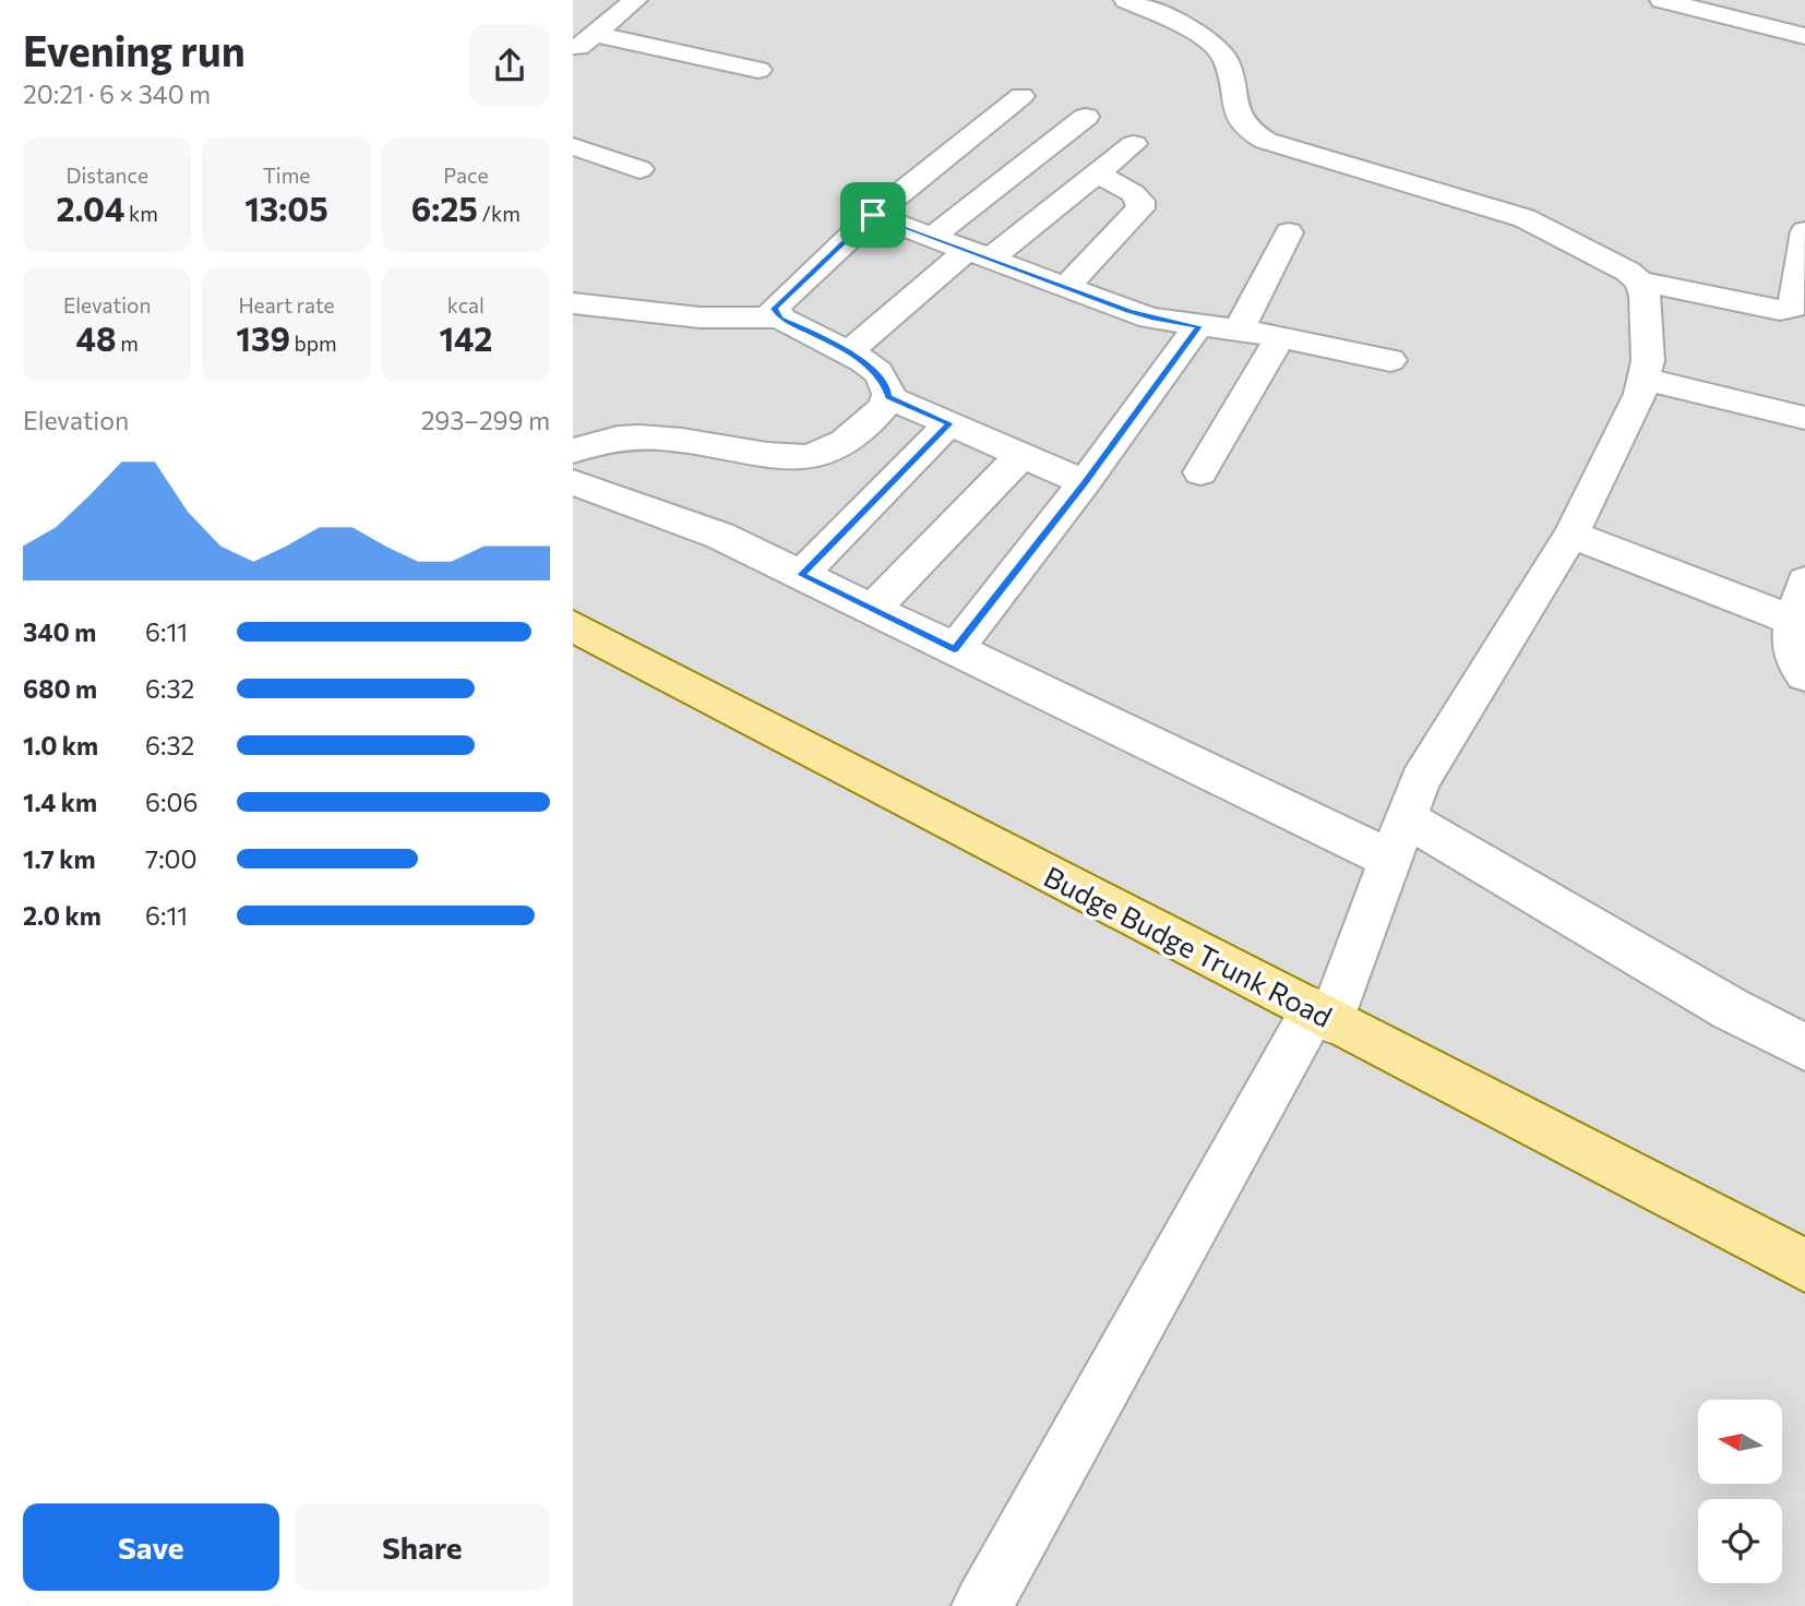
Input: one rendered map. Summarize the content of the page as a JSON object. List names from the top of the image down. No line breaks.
{"streets":{"main road":["Budge Budge Trunk Road"]},"north":"left","page":{"heading":["Evening run","20:21 · 6 × 340 m"],"stats":[["Distance","2.04 km"],["Time","13:05"],["Pace","6:25 /km"],["Elevation","48 m"],["Heart rate","139 bpm"],["kcal","142"]],"chart":["Elevation","293–299 m"],"list":[{"name":"340 m","note":"6:11"},{"name":"680 m","note":"6:32"},{"name":"1.0 km","note":"6:32"},{"name":"1.4 km","note":"6:06"},{"name":"1.7 km","note":"7:00"},{"name":"2.0 km","note":"6:11"}],"buttons":["Save","Share"]}}
